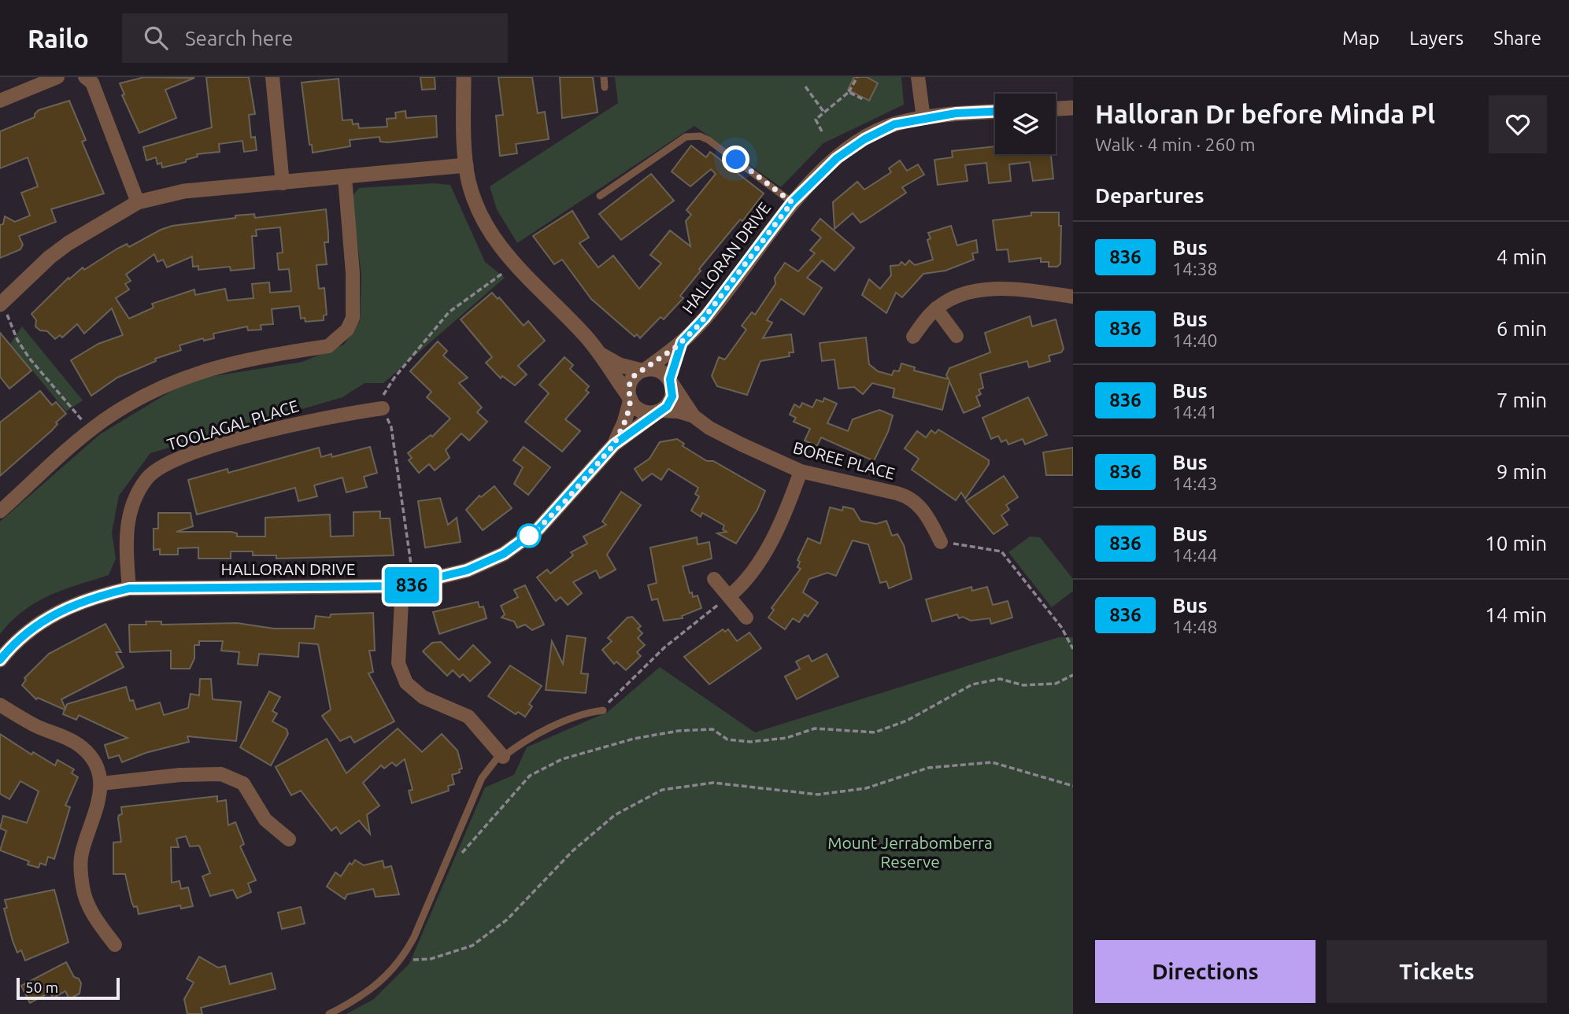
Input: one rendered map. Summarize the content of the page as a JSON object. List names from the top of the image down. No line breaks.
{"streets":{"street":["HALLORAN DRIVE","TOOLAGAL PLACE","BOREE PLACE"]},"crossings":[["HALLORAN DRIVE","TOOLAGAL PLACE"],["HALLORAN DRIVE","BOREE PLACE"]],"parks":["Mount Jerrabomberra Reserve"],"lines":["bus line 836"],"scale_bar":"50 m","page":{"header":"Railo","search":"Search here","nav":["Map","Layers","Share"],"on_map":"836","heading":[["Halloran Dr before Minda Pl","Walk · 4 min · 260 m"],"Departures"],"list":[{"mark":"836","name":"Bus","note":"14:38","value":"4 min"},{"mark":"836","name":"Bus","note":"14:40","value":"6 min"},{"mark":"836","name":"Bus","note":"14:41","value":"7 min"},{"mark":"836","name":"Bus","note":"14:43","value":"9 min"},{"mark":"836","name":"Bus","note":"14:44","value":"10 min"},{"mark":"836","name":"Bus","note":"14:48","value":"14 min"}],"buttons":["Directions","Tickets"],"scale":"50 m"}}
